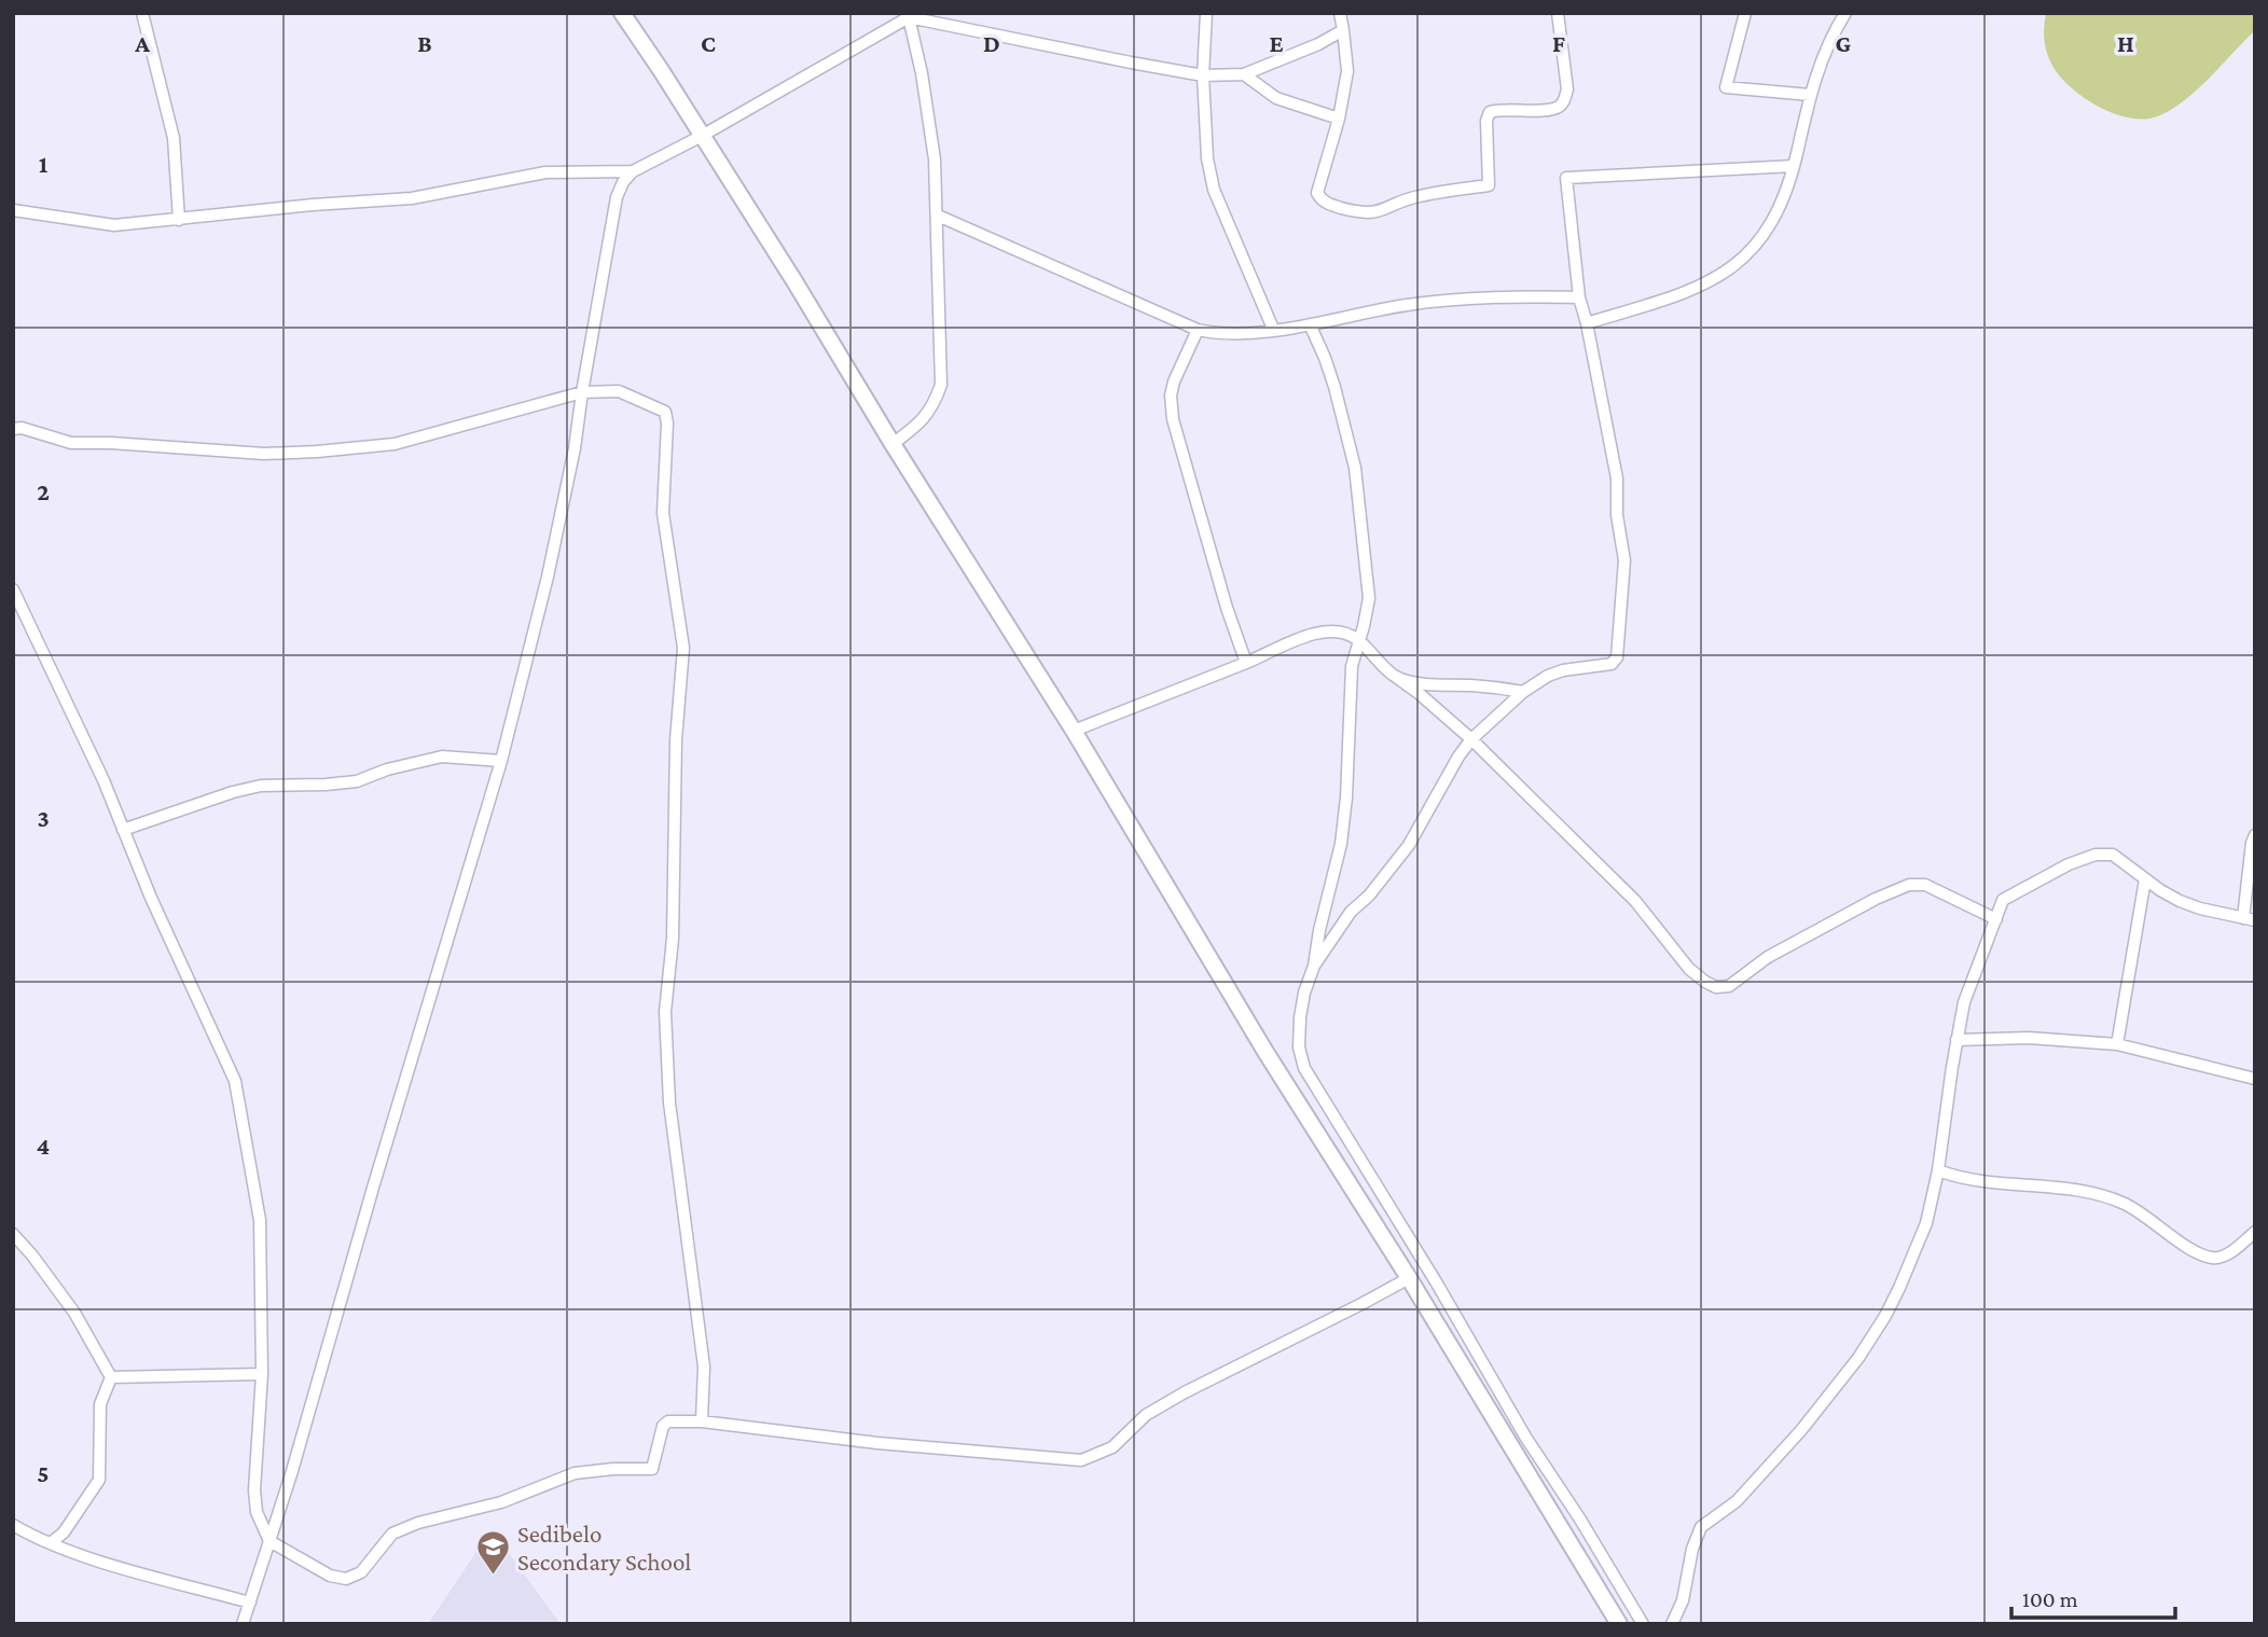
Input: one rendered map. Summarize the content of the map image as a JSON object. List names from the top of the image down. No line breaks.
{"places":{"school or university":["Sedibelo Secondary School"]},"scale_bar":"100 m","grid":{"columns":["A","B","C","D","E","F","G","H"],"rows":["1","2","3","4","5"]}}
